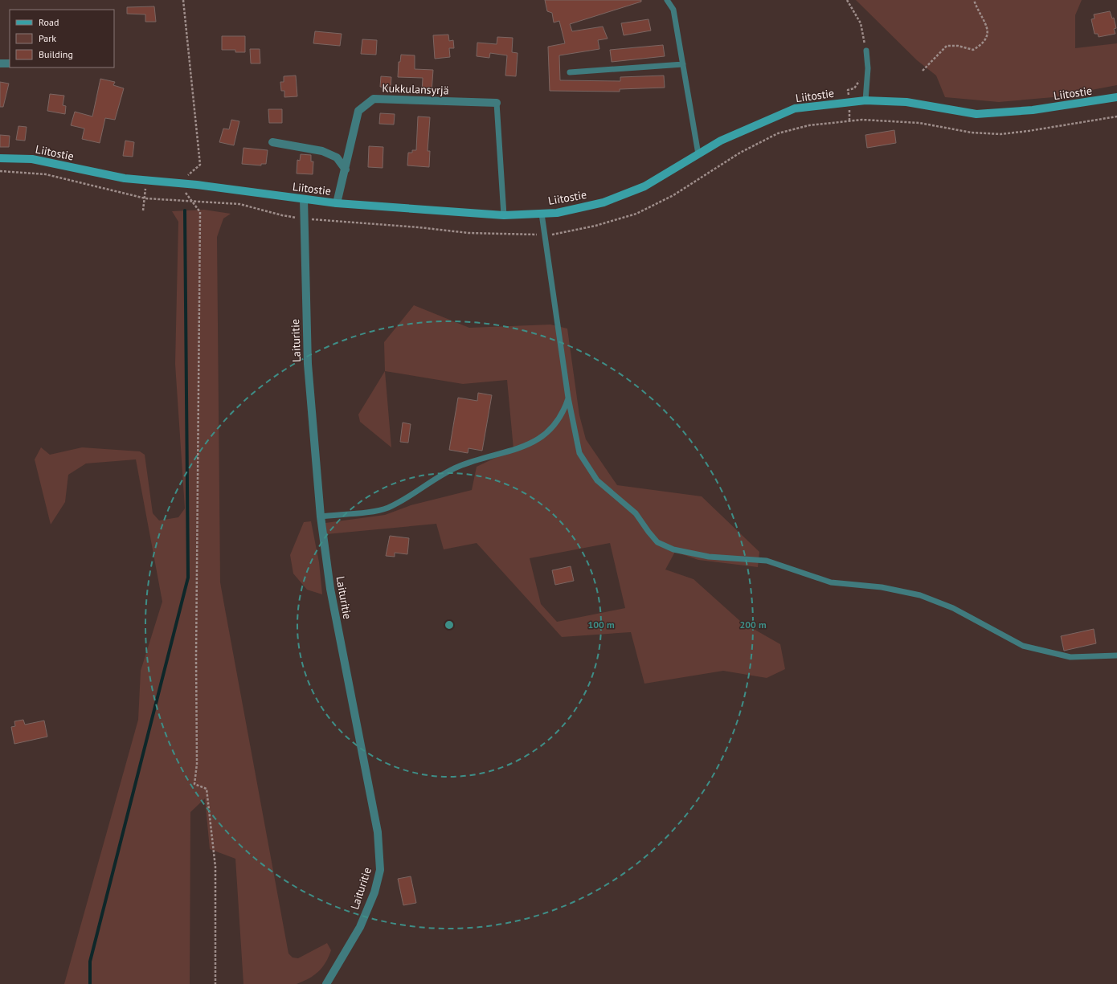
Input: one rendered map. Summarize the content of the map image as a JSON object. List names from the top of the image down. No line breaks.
{"streets":{"street":["Kukkulansyrjä","Liitostie","Laituritie"]},"crossings":[["Kukkulansyrjä","Liitostie"],["Liitostie","Laituritie"]],"legend":["Road","Park","Building"],"rings":["100 m","200 m"]}
